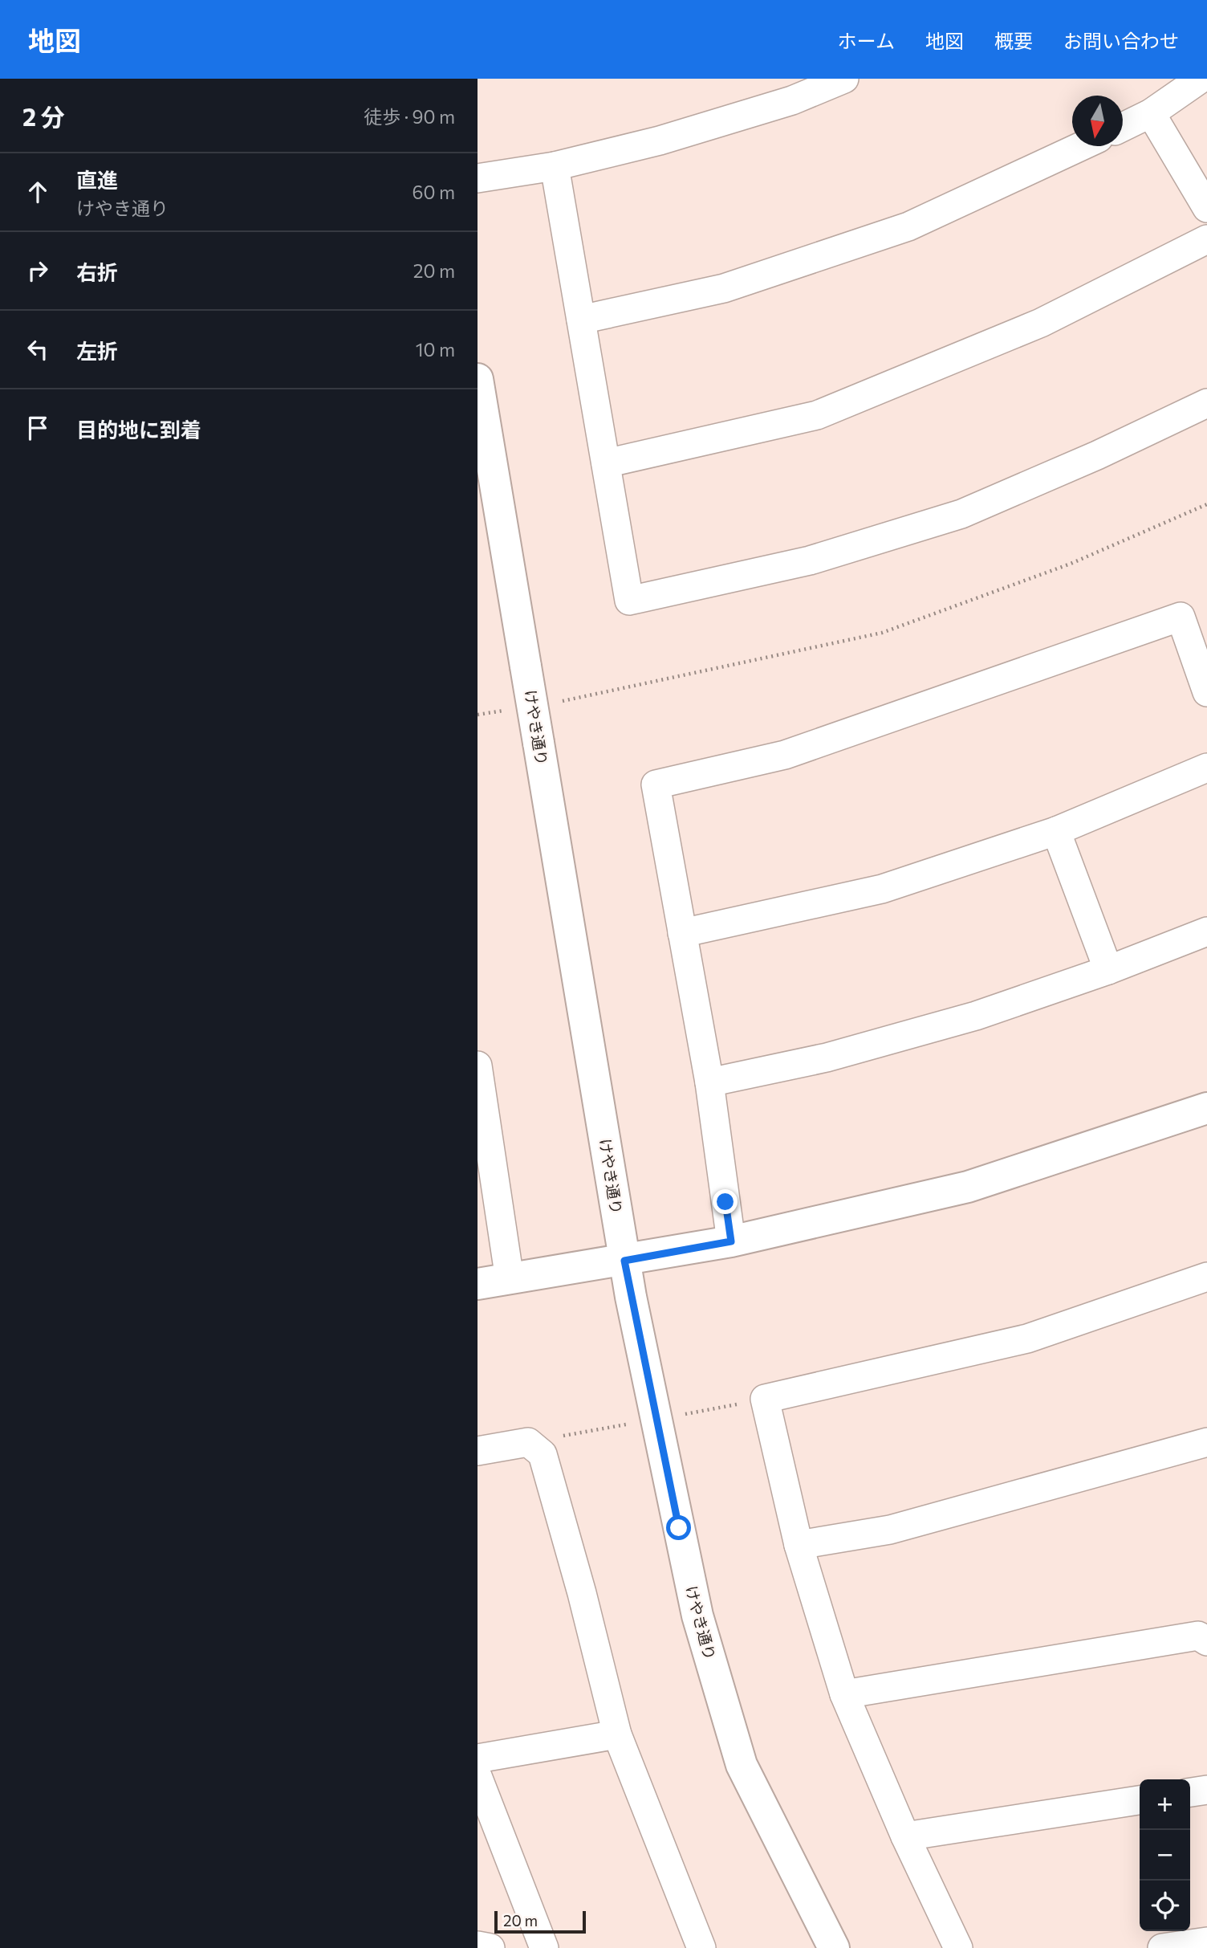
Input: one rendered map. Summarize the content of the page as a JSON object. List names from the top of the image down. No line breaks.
{"streets":{"street":["けやき通り"]},"scale_bar":"20 m","north":"bottom","page":{"header":"地図","nav":["ホーム","地図","概要","お問い合わせ"],"heading":["2 分","徒歩 · 90 m"],"list":[["直進","けやき通り","60 m"],["右折","20 m"],["左折","10 m"],"目的地に到着"],"map_buttons":["+","−"],"scale":"20 m"}}
